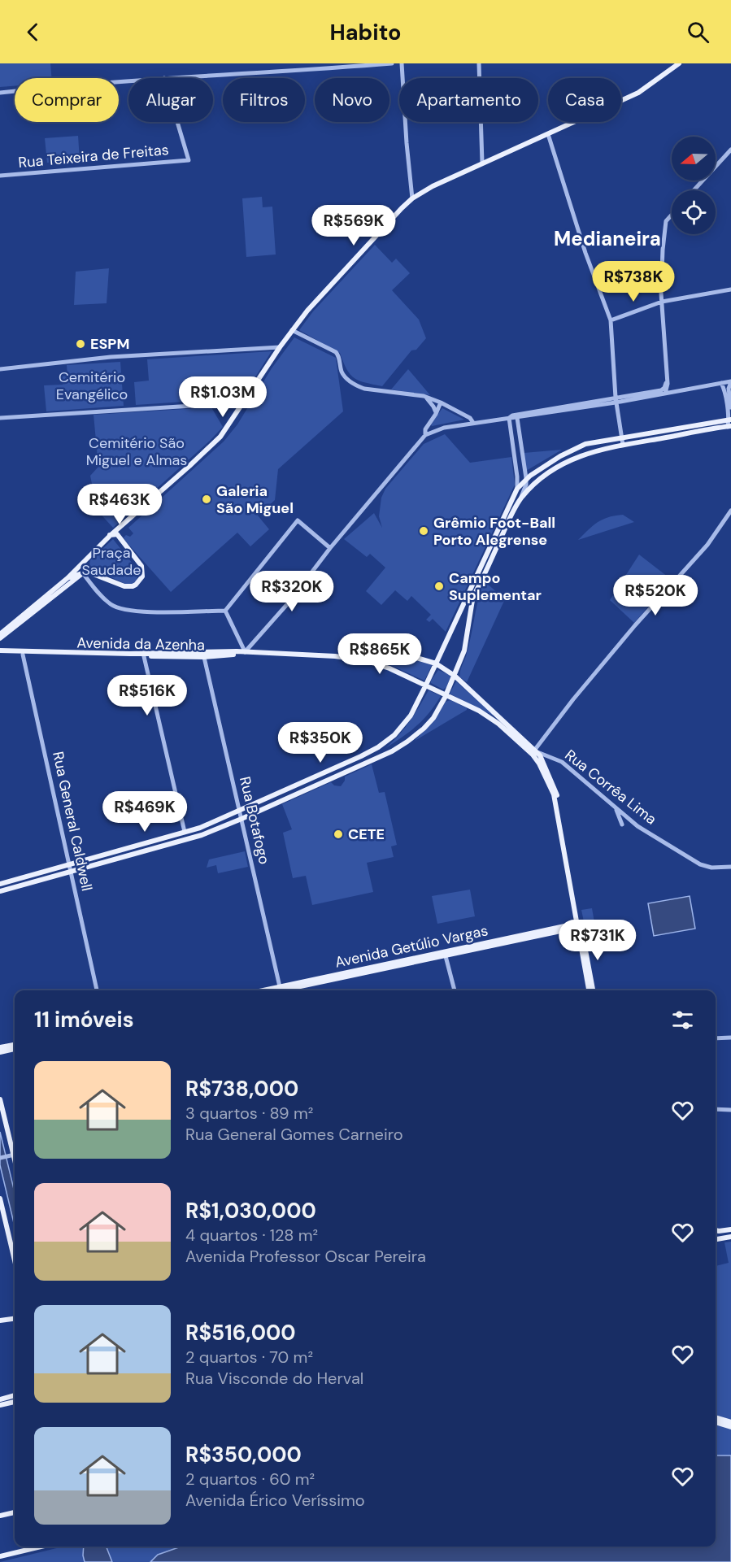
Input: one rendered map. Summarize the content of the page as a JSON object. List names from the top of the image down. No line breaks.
{"streets":{"main road":["Avenida da Azenha","Avenida Getúlio Vargas"],"street":["Rua Teixeira de Freitas","Rua Corrêa Lima","Rua Botafogo","Rua General Caldwell"]},"crossings":[["Avenida da Azenha","Rua Corrêa Lima"],["Avenida da Azenha","Rua Botafogo"],["Avenida da Azenha","Rua General Caldwell"],["Avenida da Azenha","Avenida Getúlio Vargas"],["Rua Botafogo","Avenida Getúlio Vargas"]],"districts":["Medianeira"],"parks":["Cemitério Evangélico","Cemitério São Miguel e Almas","Praça Saudade"],"places":["ESPM","Galeria São Miguel","Grêmio Foot-Ball Porto Alegrense","Campo Suplementar","CETE"],"north":"left","page":{"header":"Habito","chip":["Comprar","Alugar","Filtros","Novo","Apartamento","Casa"],"price":["R$569K","R$738K","R$1.03M","R$463K","R$320K","R$520K","R$865K","R$516K","R$350K","R$469K","R$731K"],"heading":"11 imóveis","list":[{"name":"R$738,000","note":"3 quartos · 89 m² · Rua General Gomes Carneiro"},{"name":"R$1,030,000","note":"4 quartos · 128 m² · Avenida Professor Oscar Pereira"},{"name":"R$516,000","note":"2 quartos · 70 m² · Rua Visconde do Herval"},{"name":"R$350,000","note":"2 quartos · 60 m² · Avenida Érico Veríssimo"}]}}
